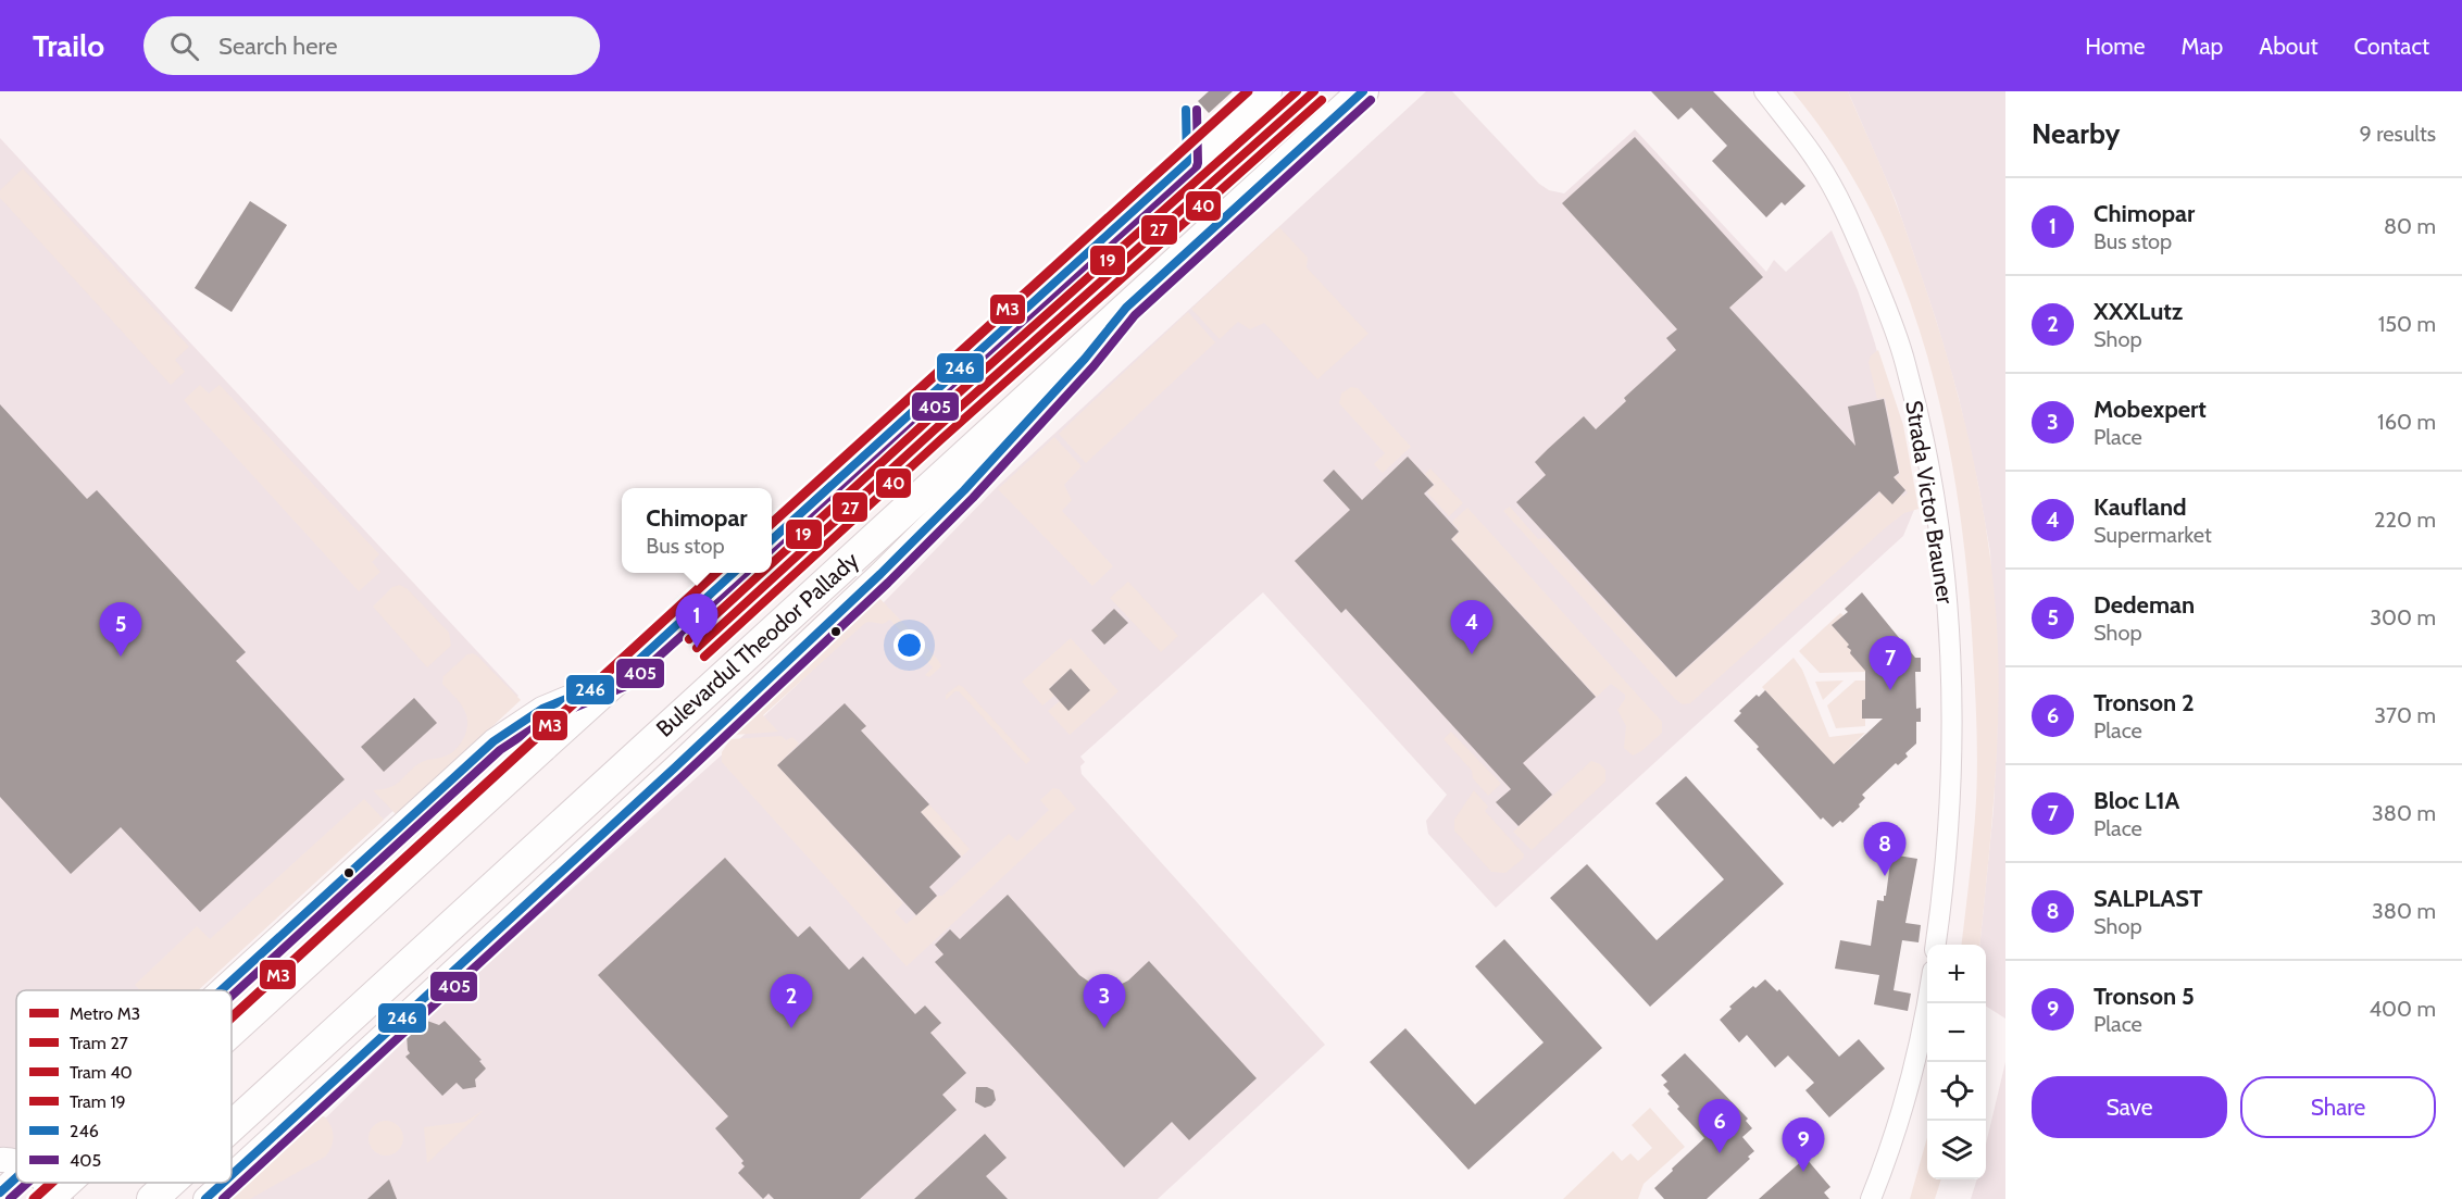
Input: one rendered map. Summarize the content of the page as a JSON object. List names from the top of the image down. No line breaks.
{"streets":{"main road":["Bulevardul Theodor Pallady"],"street":["Strada Victor Brauner"]},"lines":["metro line M3","tram line 27","tram line 19","transit line 246","tram line 40","transit line 405"],"legend":["Metro M3","Tram 27","Tram 40","Tram 19","246","405"],"page":{"header":"Trailo","search":"Search here","nav":["Home","Map","About","Contact"],"heading":["Nearby","9 results"],"list":[{"mark":"1","name":"Chimopar","note":"Bus stop","value":"80 m"},{"mark":"2","name":"XXXLutz","note":"Shop","value":"150 m"},{"mark":"3","name":"Mobexpert","note":"Place","value":"160 m"},{"mark":"4","name":"Kaufland","note":"Supermarket","value":"220 m"},{"mark":"5","name":"Dedeman","note":"Shop","value":"300 m"},{"mark":"6","name":"Tronson 2","note":"Place","value":"370 m"},{"mark":"7","name":"Bloc L1A","note":"Place","value":"380 m"},{"mark":"8","name":"SALPLAST","note":"Shop","value":"380 m"},{"mark":"9","name":"Tronson 5","note":"Place","value":"400 m"}],"popup":["Chimopar","Bus stop"],"pins":["1","4","5","7","8","2","3","6","9"],"map_buttons":["+","−"],"buttons":["Save","Share"]}}
